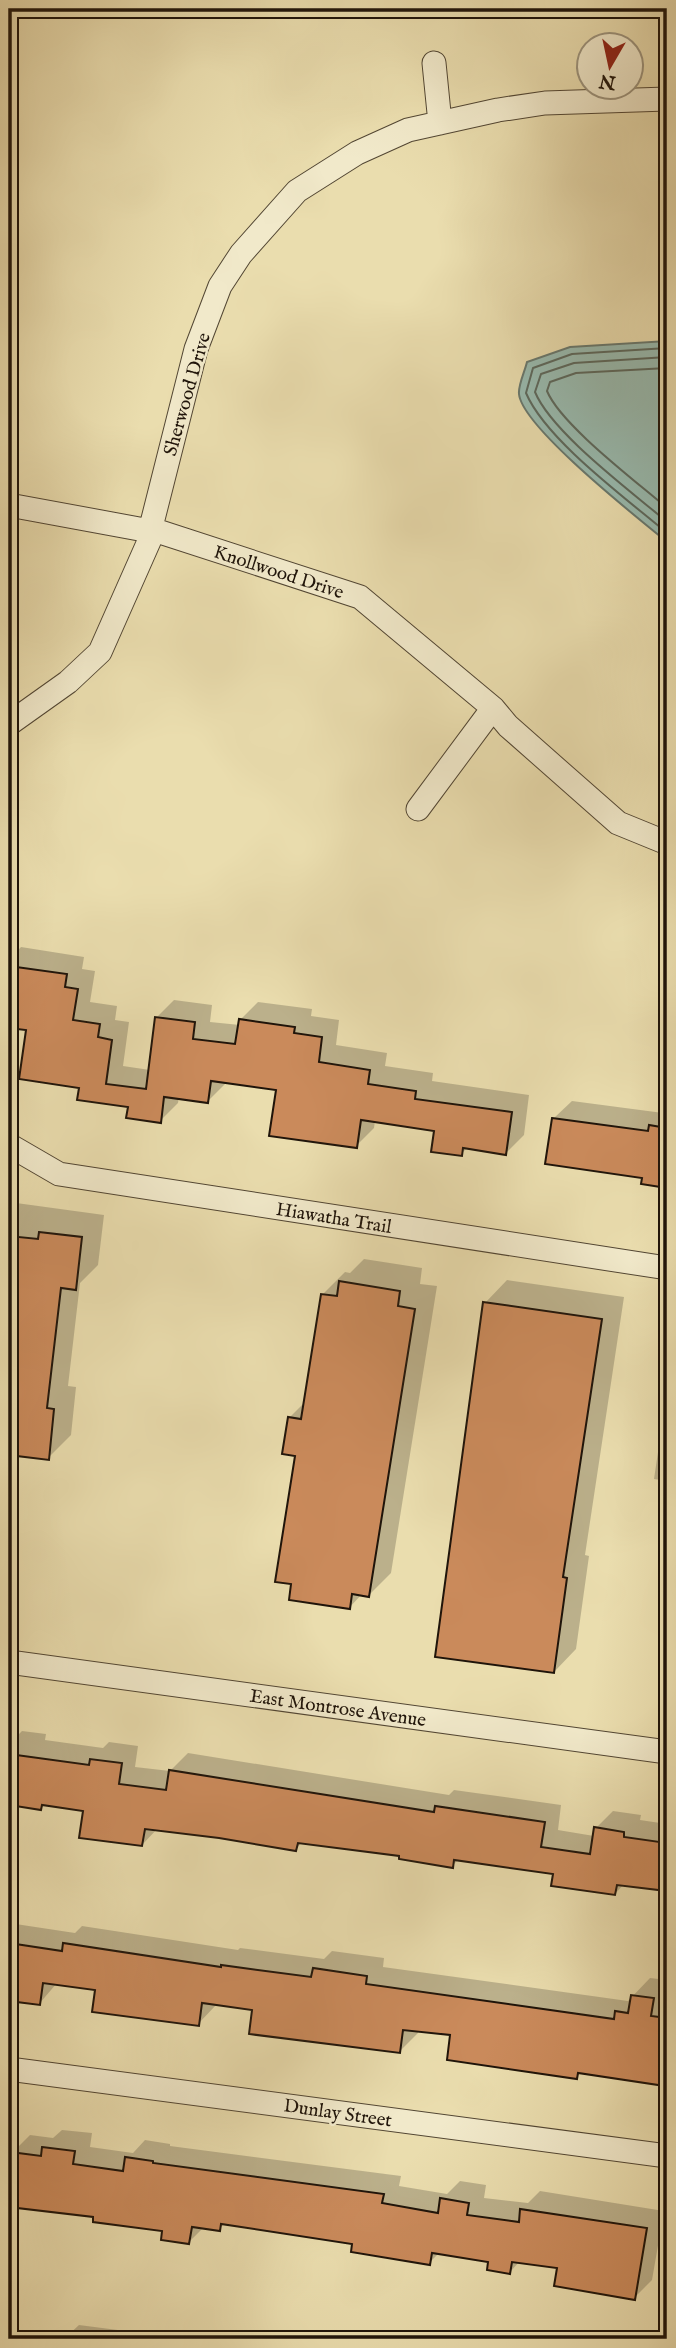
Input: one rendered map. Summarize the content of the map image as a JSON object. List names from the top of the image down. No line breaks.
{"streets":{"street":["Sherwood Drive","Knollwood Drive","Hiawatha Trail","East Montrose Avenue","Dunlay Street"]},"crossings":[["Sherwood Drive","Knollwood Drive"]],"north":"bottom"}
